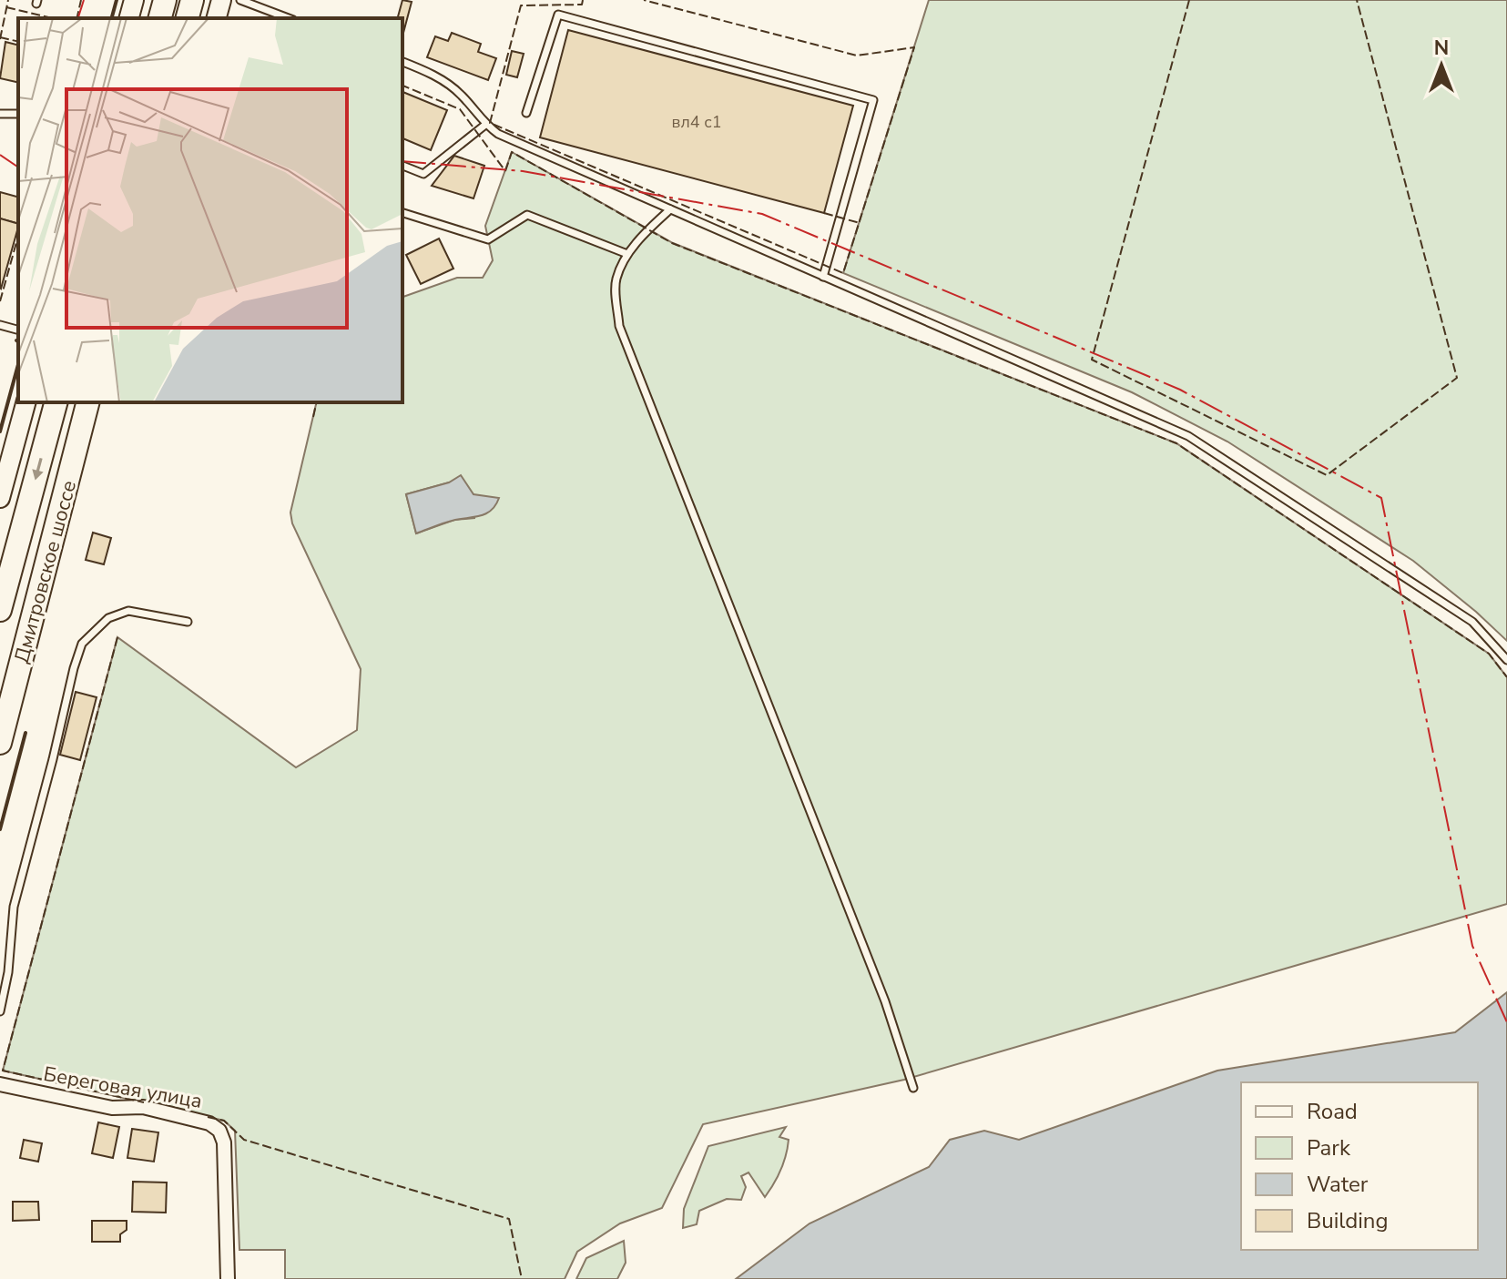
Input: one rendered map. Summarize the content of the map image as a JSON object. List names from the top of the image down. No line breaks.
{"streets":{"highway":["Дмитровское шоссе"],"street":["Береговая улица"]},"house_numbers":["вл4 с1"],"legend":["Road","Park","Water","Building"],"north":"top"}
